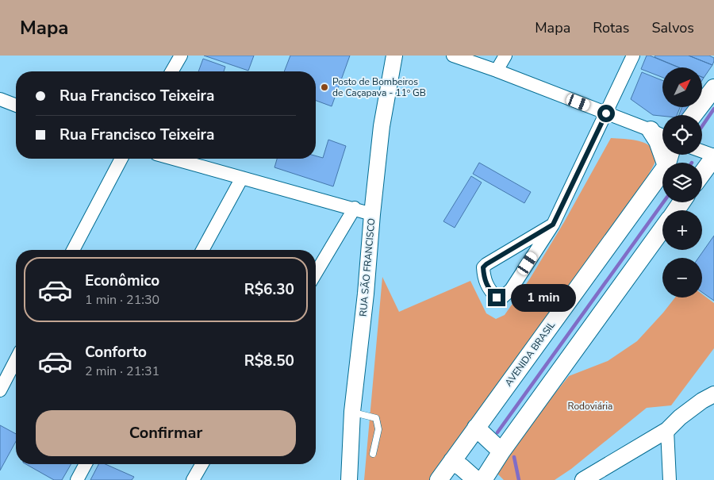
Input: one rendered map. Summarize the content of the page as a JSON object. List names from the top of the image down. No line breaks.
{"streets":{"main road":["AVENIDA BRASIL"],"street":["RUA SÃO FRANCISCO"]},"parks":["Rodoviária"],"places":["Posto de Bombeiros de Caçapava - 11º GB"],"north":"top right","page":{"header":"Mapa","nav":["Mapa","Rotas","Salvos"],"map_buttons":["+","−"],"banner":["Rua Francisco Teixeira","Rua Francisco Teixeira"],"list":[{"name":"Econômico","note":"1 min · 21:30","value":"R$6.30"},{"name":"Conforto","note":"2 min · 21:31","value":"R$8.50"}],"bubble":"1 min","buttons":"Confirmar"}}
